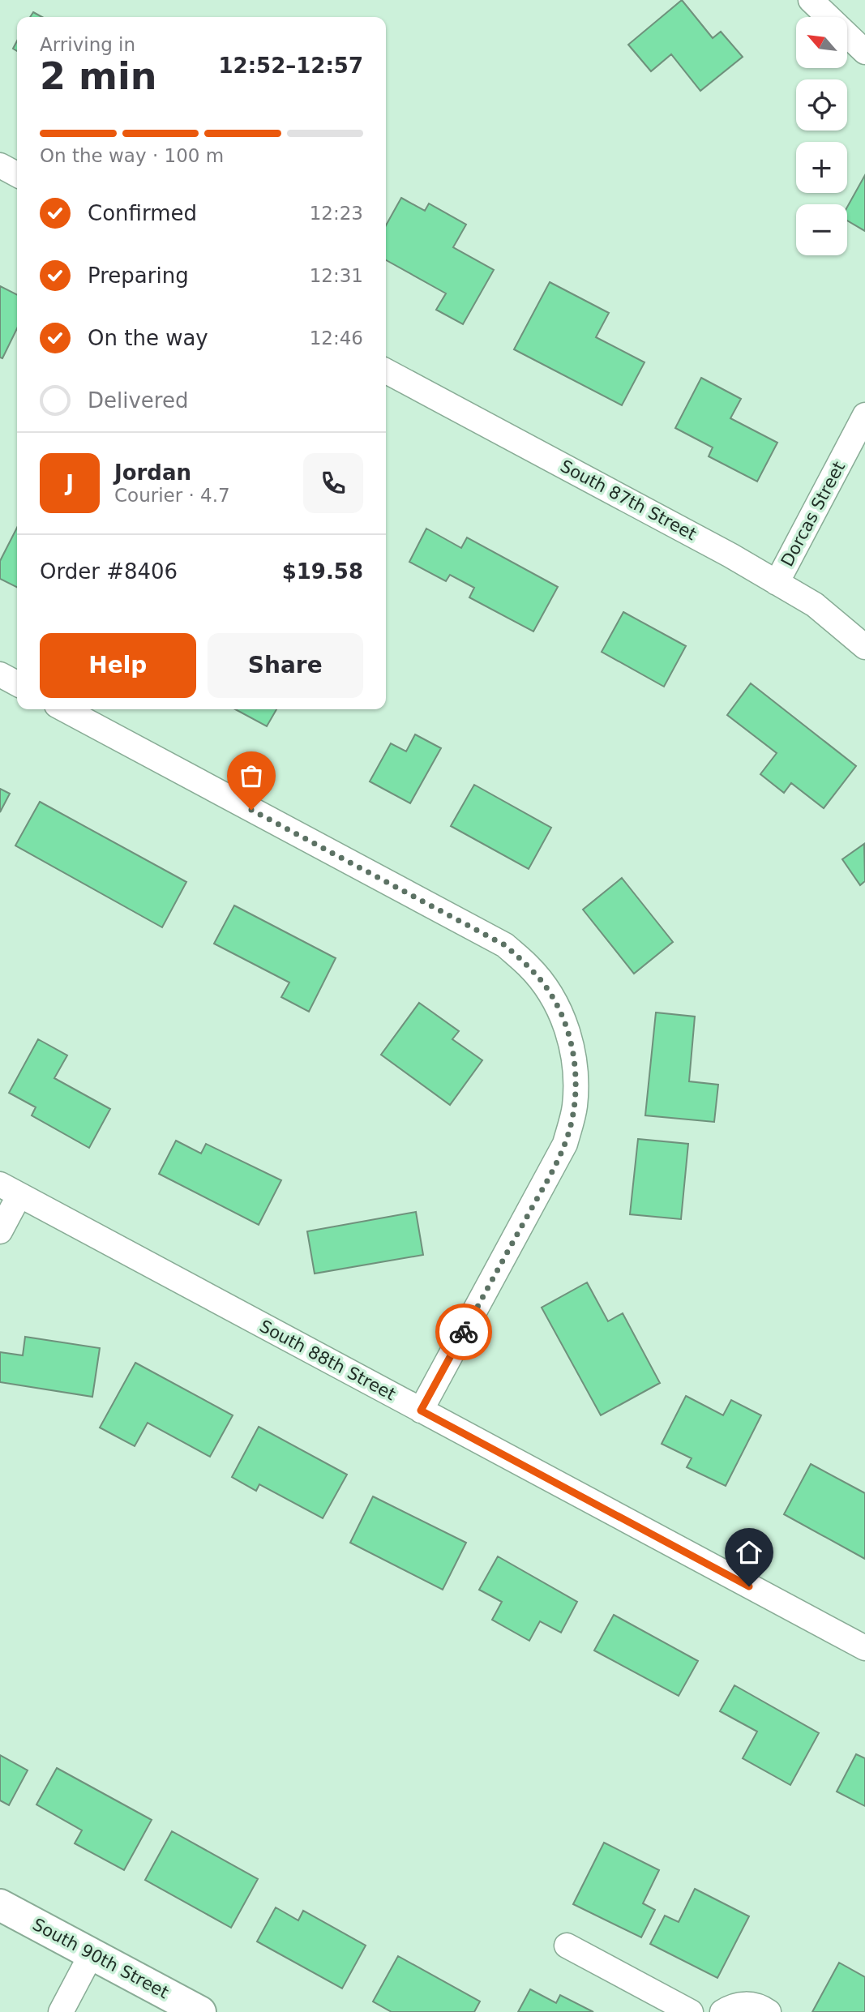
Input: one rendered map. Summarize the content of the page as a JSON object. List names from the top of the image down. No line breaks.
{"streets":{"main road":["South 90th Street"],"street":["South 87th Street","Dorcas Street","South 88th Street"]},"crossings":[["South 87th Street","Dorcas Street"]],"north":"top left","page":{"map_buttons":["+","−"],"heading":["2 min","Arriving in","12:52–12:57"],"panel":["Jordan","Courier · 4.7","Order #8406","$19.58"],"bar":"On the way · 100 m","list":[["Confirmed","12:23"],["Preparing","12:31"],["On the way","12:46"],"Delivered"],"round":"J","buttons":["Help","Share"]}}
